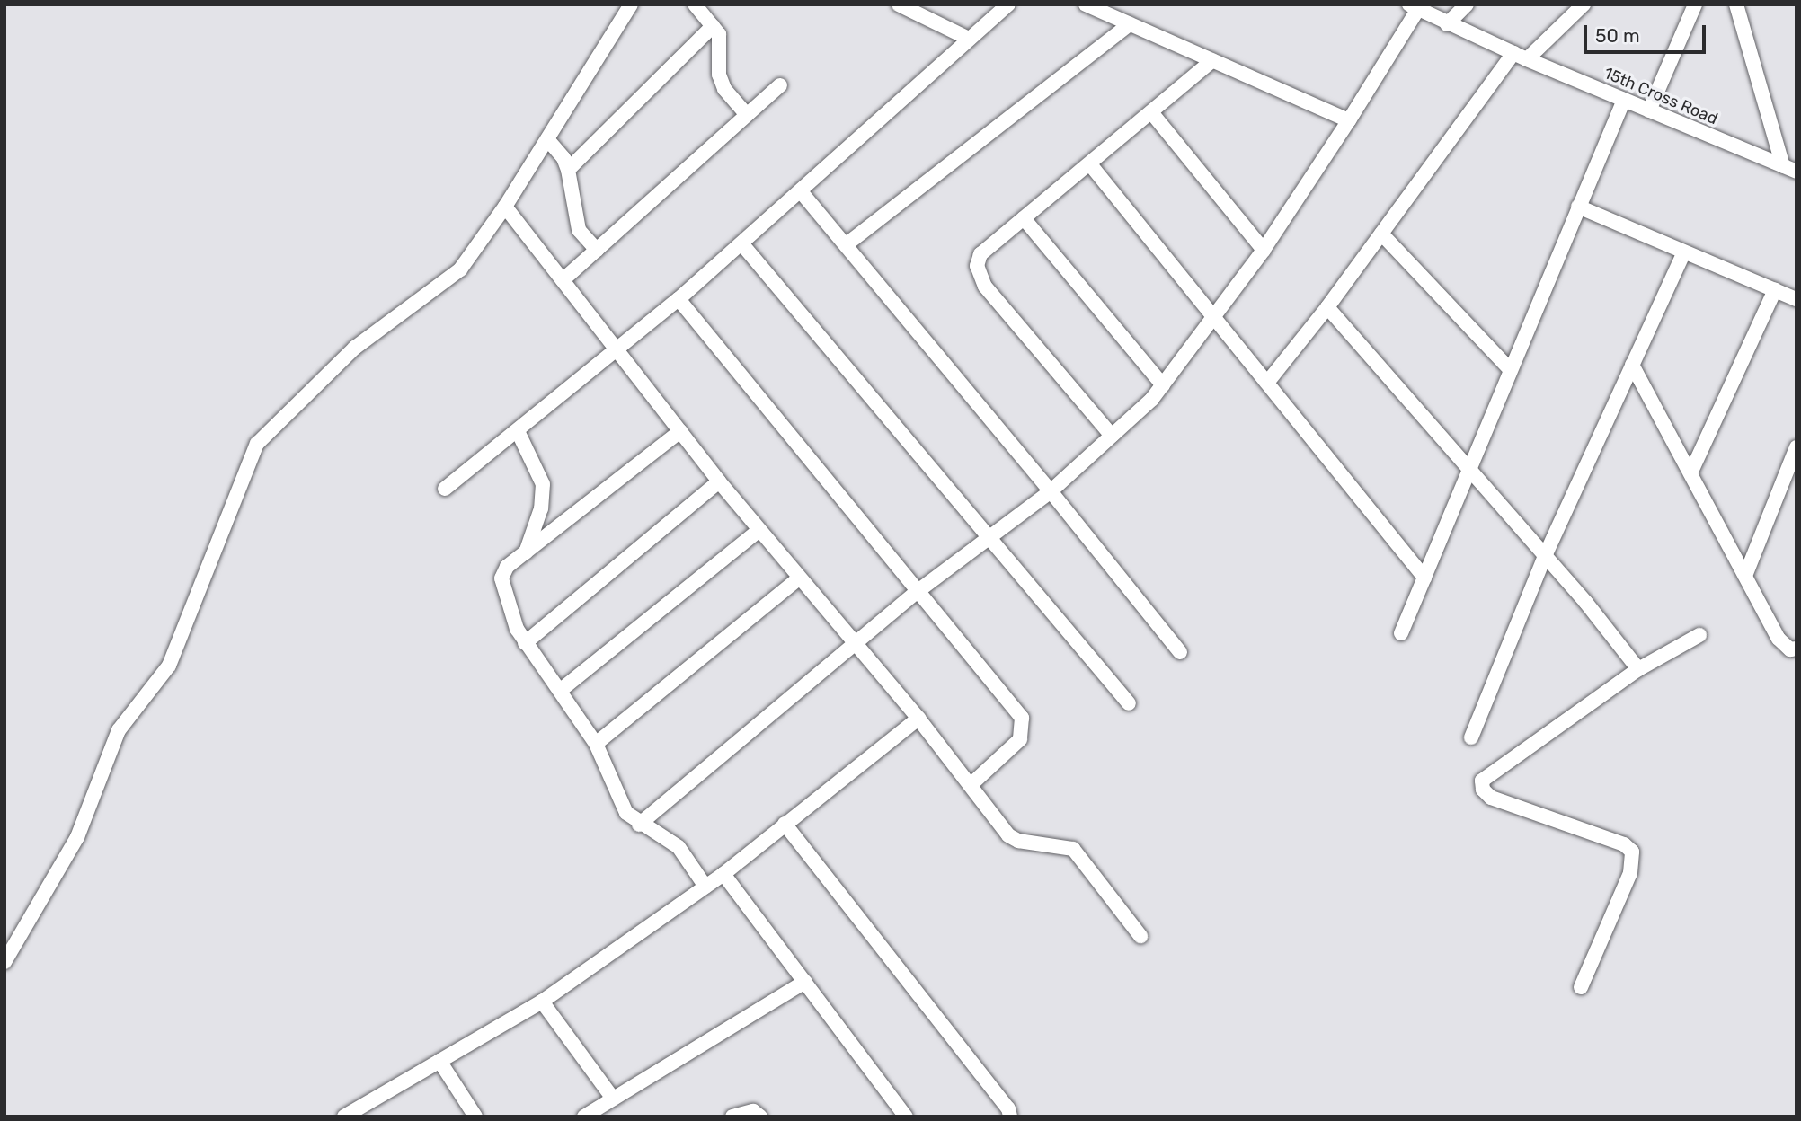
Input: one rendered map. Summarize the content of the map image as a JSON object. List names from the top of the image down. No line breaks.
{"streets":{"street":["15th Cross Road"]},"scale_bar":"50 m"}
